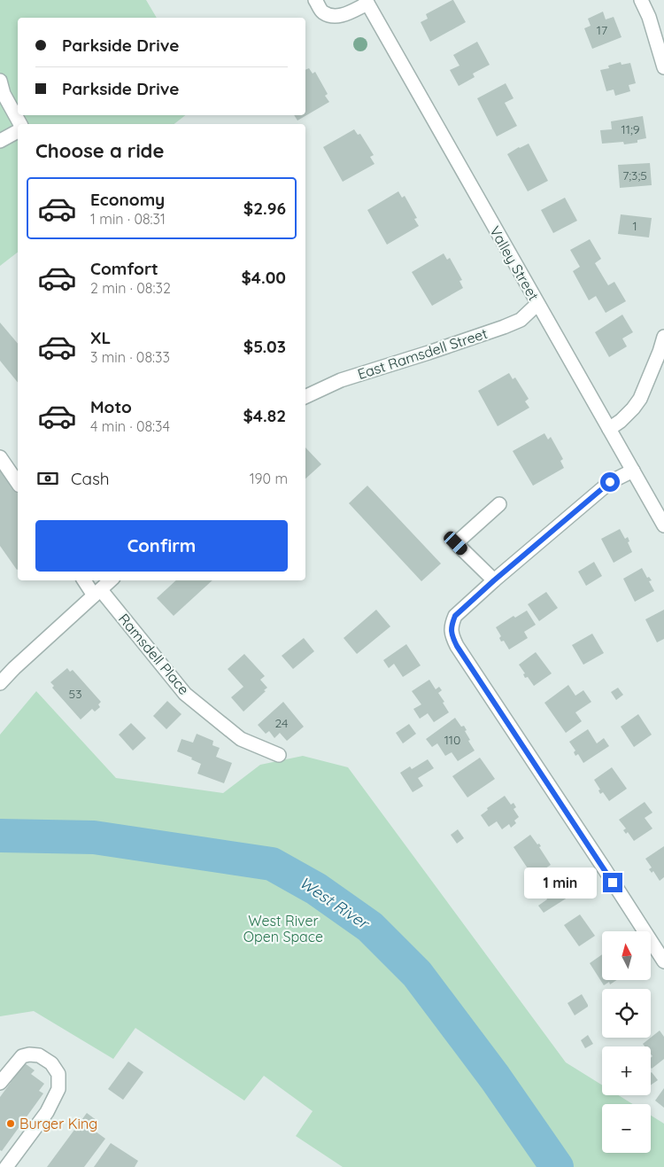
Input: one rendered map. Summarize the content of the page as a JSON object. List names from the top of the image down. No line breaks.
{"streets":{"street":["Valley Street","East Ramsdell Street","Ramsdell Place"]},"crossings":[["Valley Street","East Ramsdell Street"]],"water":["West River"],"parks":["West River Open Space"],"places":["Burger King"],"house_numbers":["17","11;9","7;3;5","1","53","24","110"],"north":"top","page":{"banner":["Parkside Drive","Parkside Drive"],"heading":"Choose a ride","list":[{"name":"Economy","note":"1 min · 08:31","value":"$2.96"},{"name":"Comfort","note":"2 min · 08:32","value":"$4.00"},{"name":"XL","note":"3 min · 08:33","value":"$5.03"},{"name":"Moto","note":"4 min · 08:34","value":"$4.82"}],"pay":["Cash","190 m"],"buttons":"Confirm","bubble":"1 min","map_buttons":["+","−"]}}
